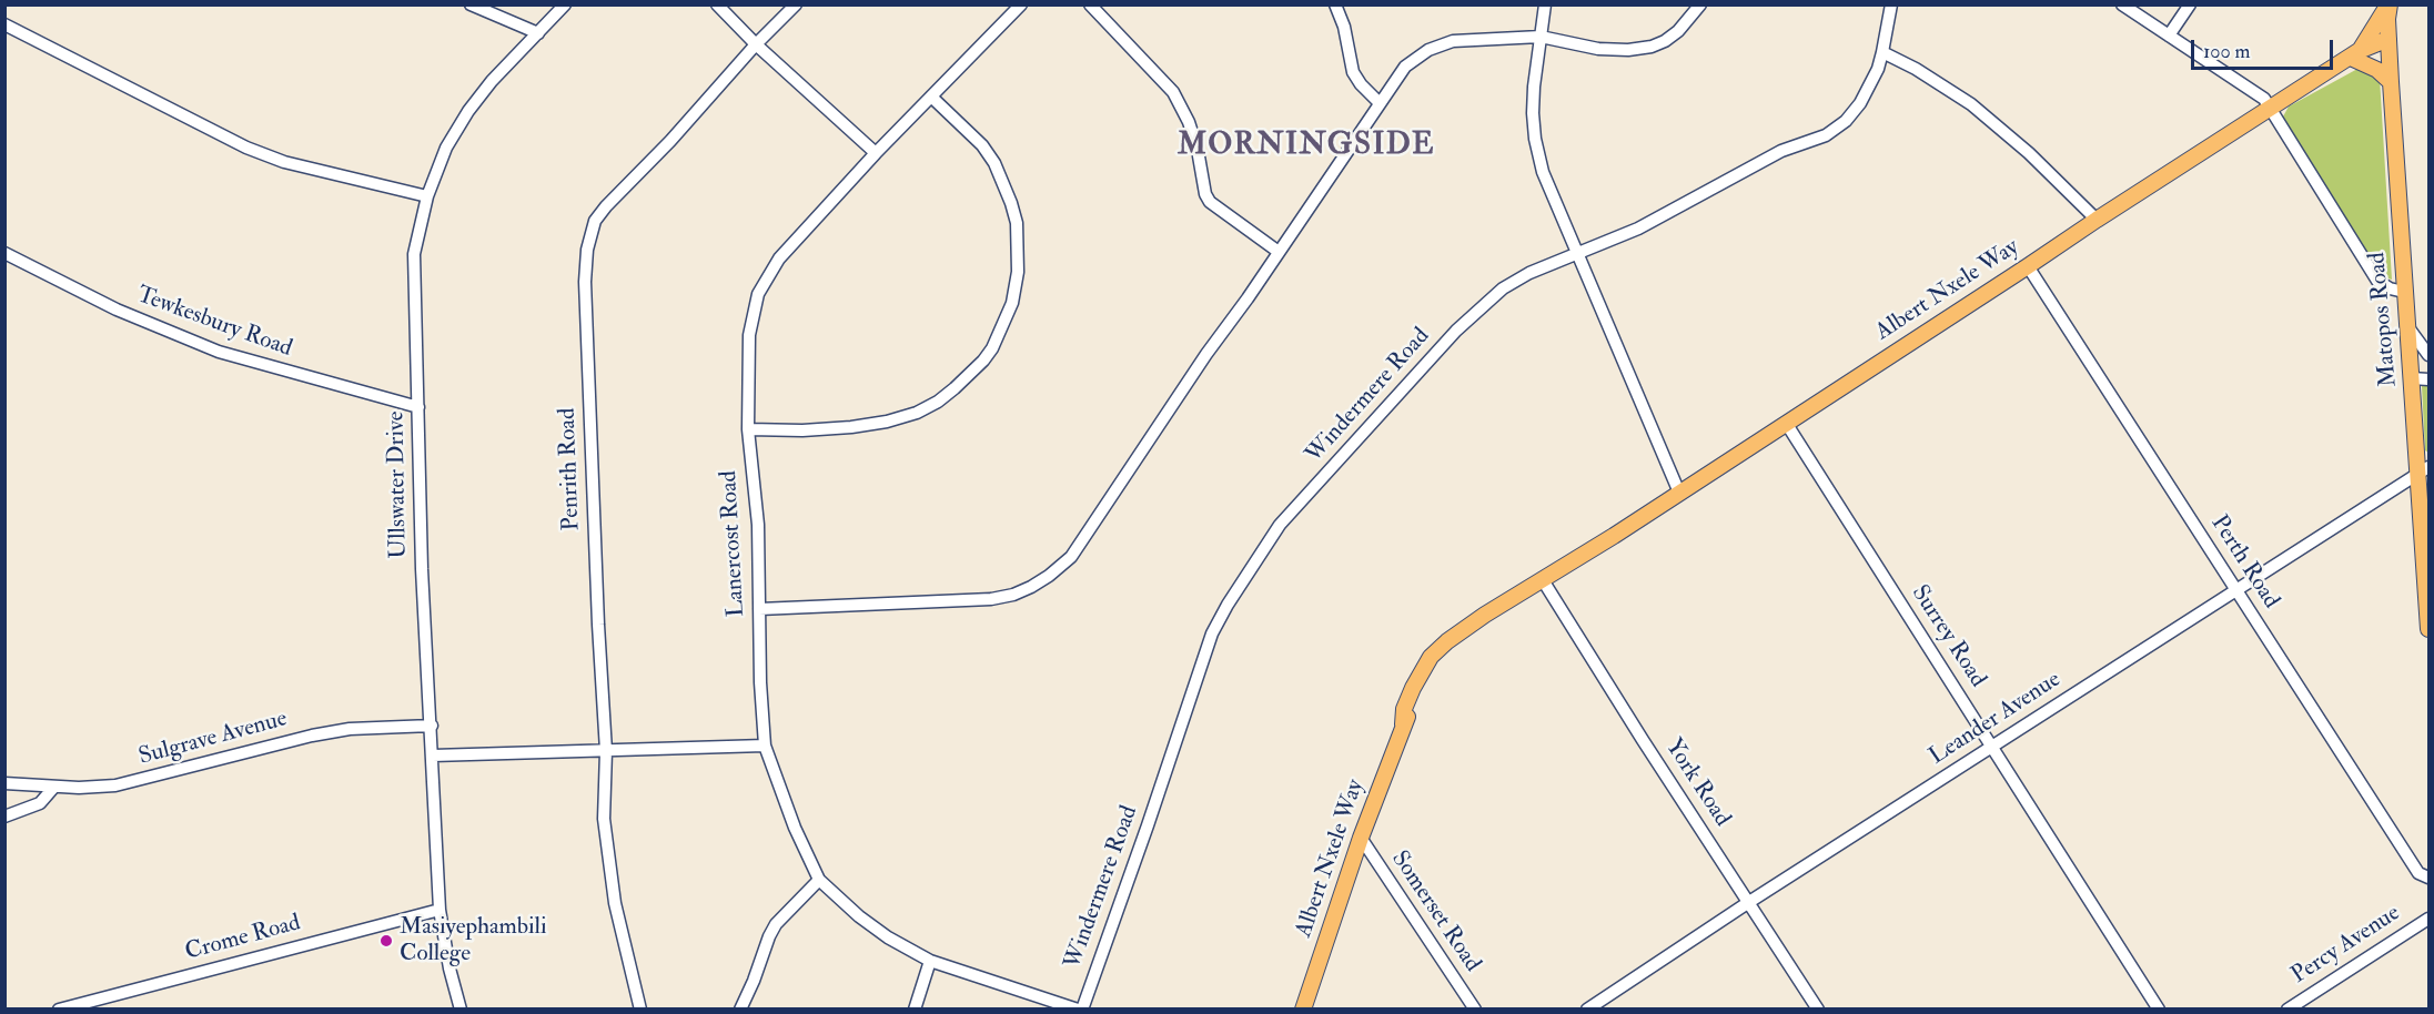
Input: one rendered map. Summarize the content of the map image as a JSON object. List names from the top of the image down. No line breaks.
{"streets":{"main road":["Albert Nxele Way","Matopos Road"],"street":["Tewkesbury Road","Windermere Road","Penrith Road","Ullswater Drive","Lanercost Road","Perth Road","Surrey Road","Leander Avenue","Sulgrave Avenue","York Road","Somerset Road","Crome Road","Percy Avenue"]},"crossings":[["Albert Nxele Way","Perth Road"],["Albert Nxele Way","Surrey Road"],["Albert Nxele Way","York Road"],["Albert Nxele Way","Somerset Road"],["Matopos Road","Leander Avenue"],["Tewkesbury Road","Ullswater Drive"],["Windermere Road","Lanercost Road"],["Ullswater Drive","Sulgrave Avenue"],["Ullswater Drive","Crome Road"],["Perth Road","Leander Avenue"],["Surrey Road","Leander Avenue"],["Leander Avenue","York Road"]],"districts":["MORNINGSIDE"],"places":["Masiyephambili College"],"scale_bar":"100 m"}
